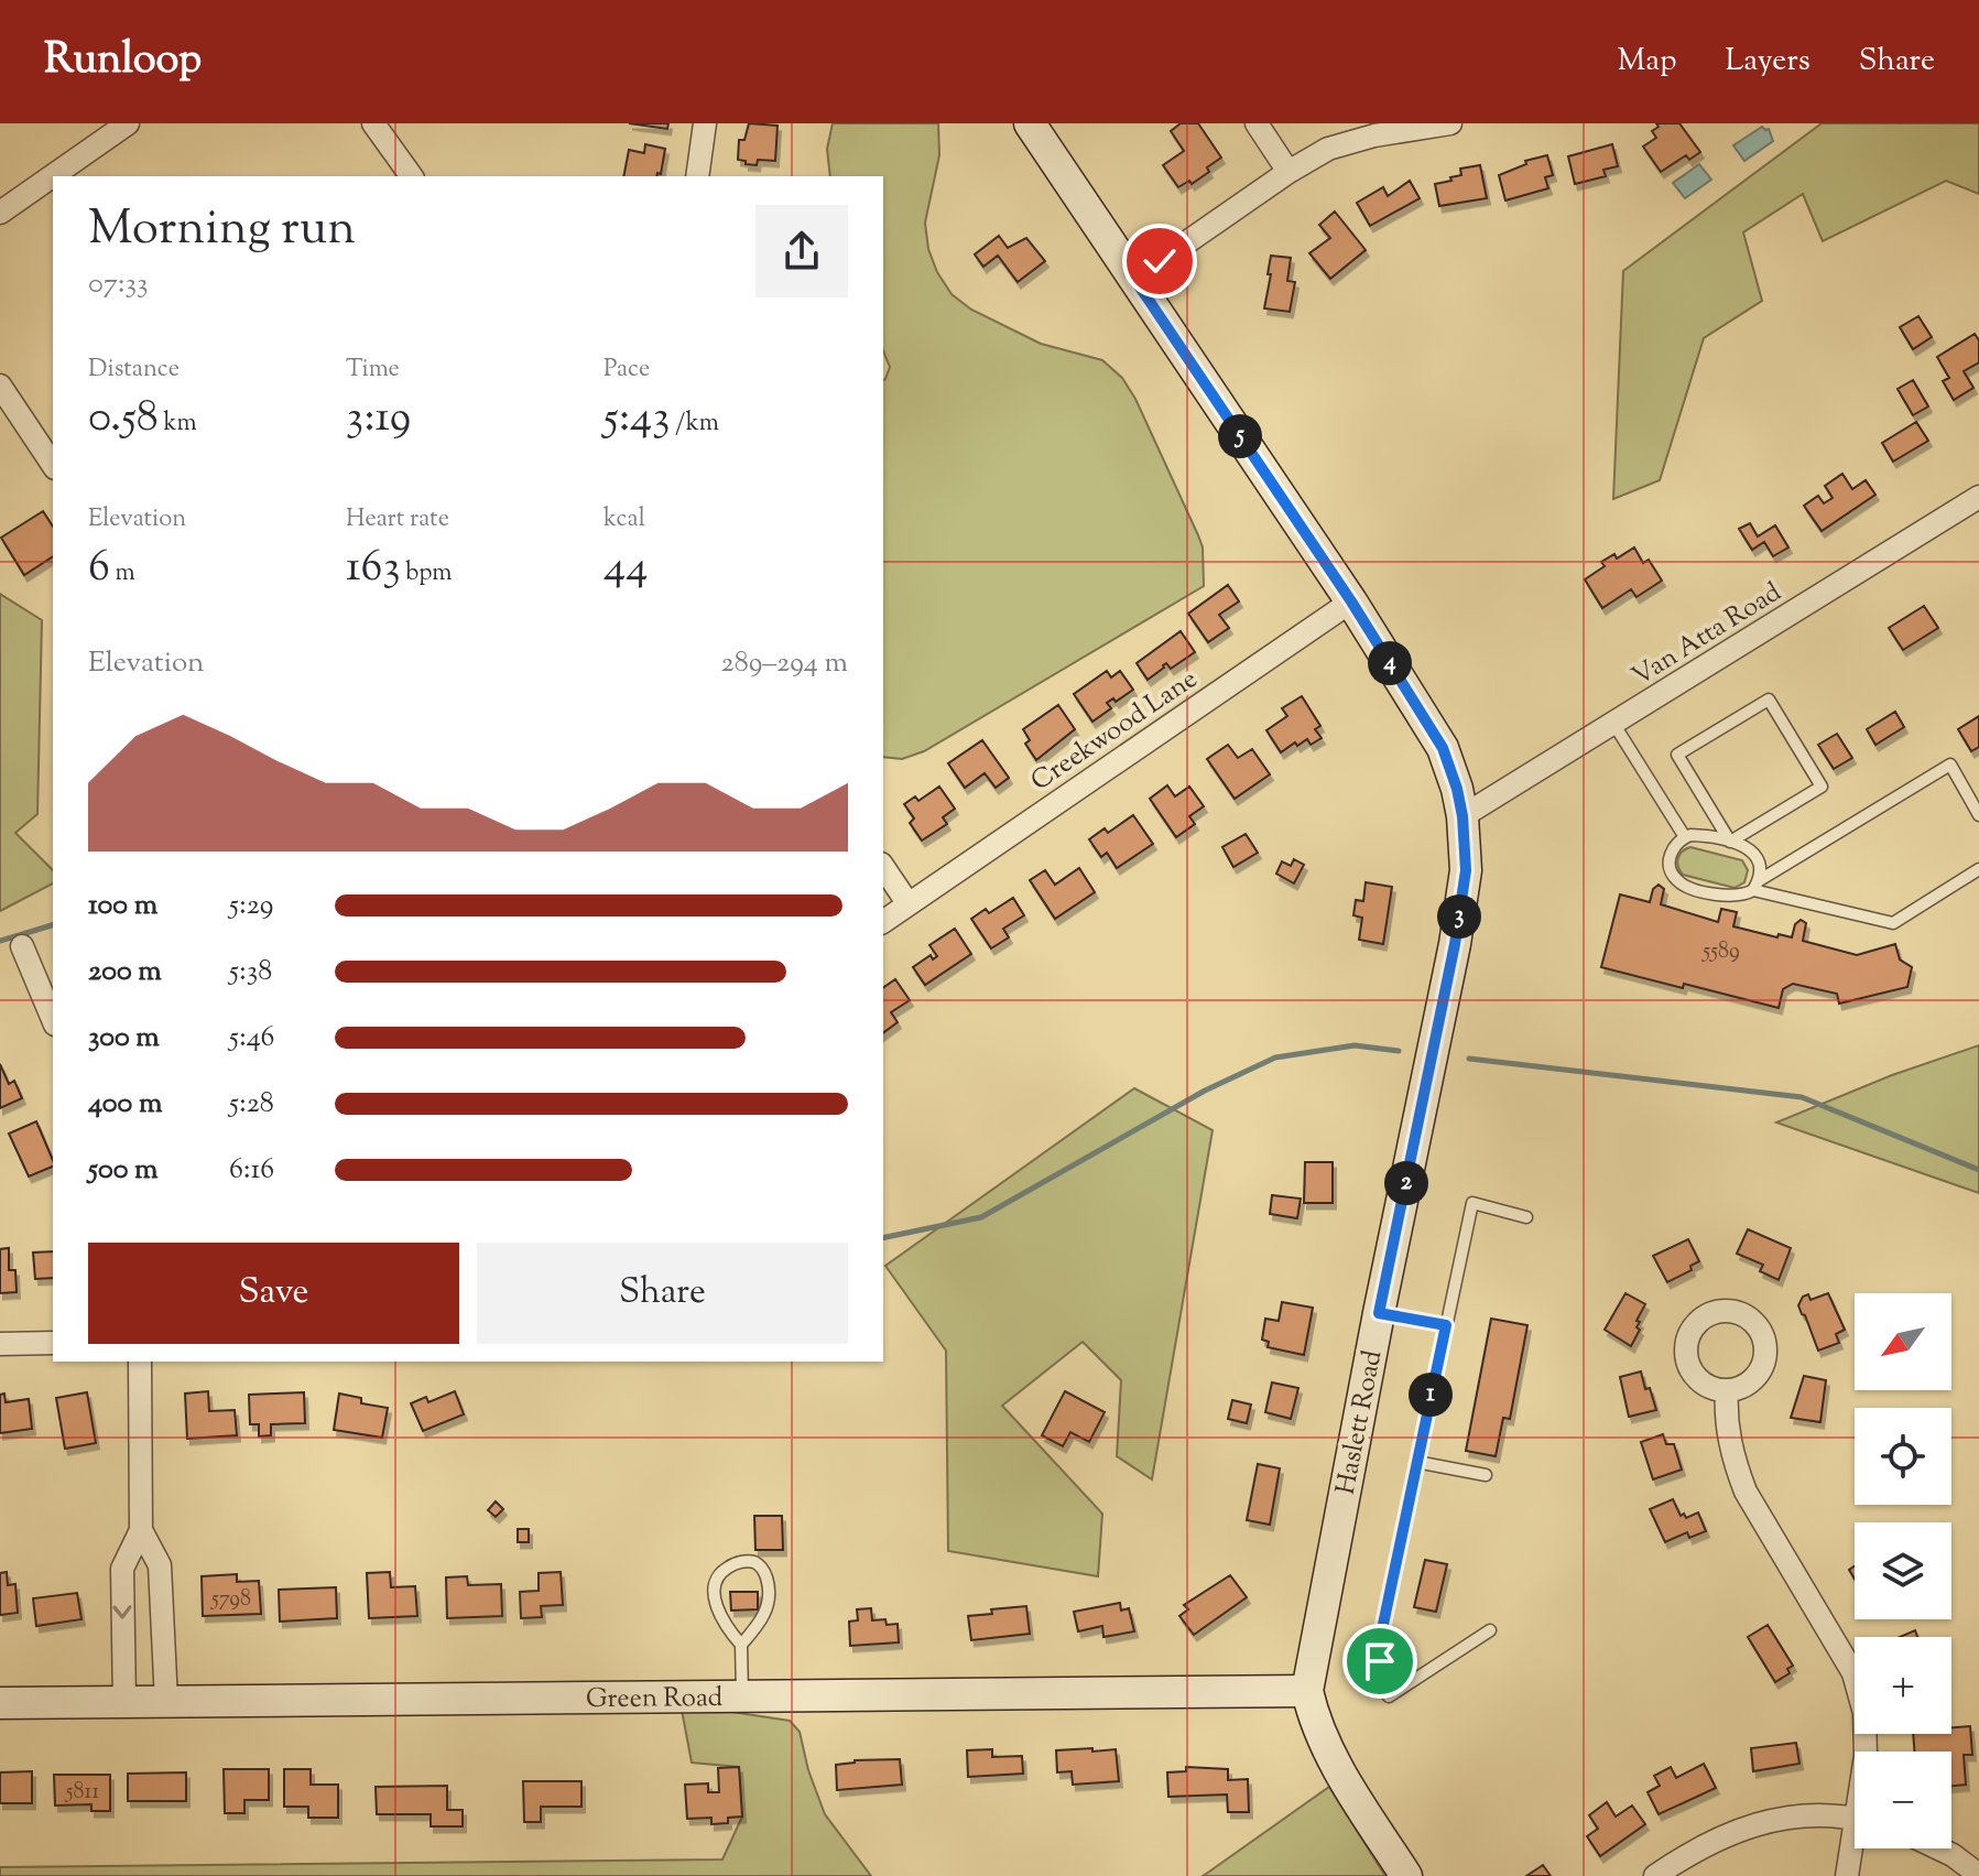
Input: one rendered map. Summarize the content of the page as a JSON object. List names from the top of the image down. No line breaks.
{"streets":{"street":["Van Atta Road","Creekwood Lane","Haslett Road","Green Road"]},"crossings":[["Van Atta Road","Haslett Road"],["Creekwood Lane","Haslett Road"],["Haslett Road","Green Road"]],"house_numbers":["5589","5798","5811"],"north":"bottom left","page":{"header":"Runloop","nav":["Map","Layers","Share"],"heading":["Morning run","07:33"],"stats":[["Distance","0.58 km"],["Time","3:19"],["Pace","5:43 /km"],["Elevation","6 m"],["Heart rate","163 bpm"],["kcal","44"]],"pins":["5","4","3","2","1"],"chart":["Elevation","289–294 m"],"list":[{"name":"100 m","note":"5:29"},{"name":"200 m","note":"5:38"},{"name":"300 m","note":"5:46"},{"name":"400 m","note":"5:28"},{"name":"500 m","note":"6:16"}],"buttons":["Save","Share"],"map_buttons":["+","−"]}}
